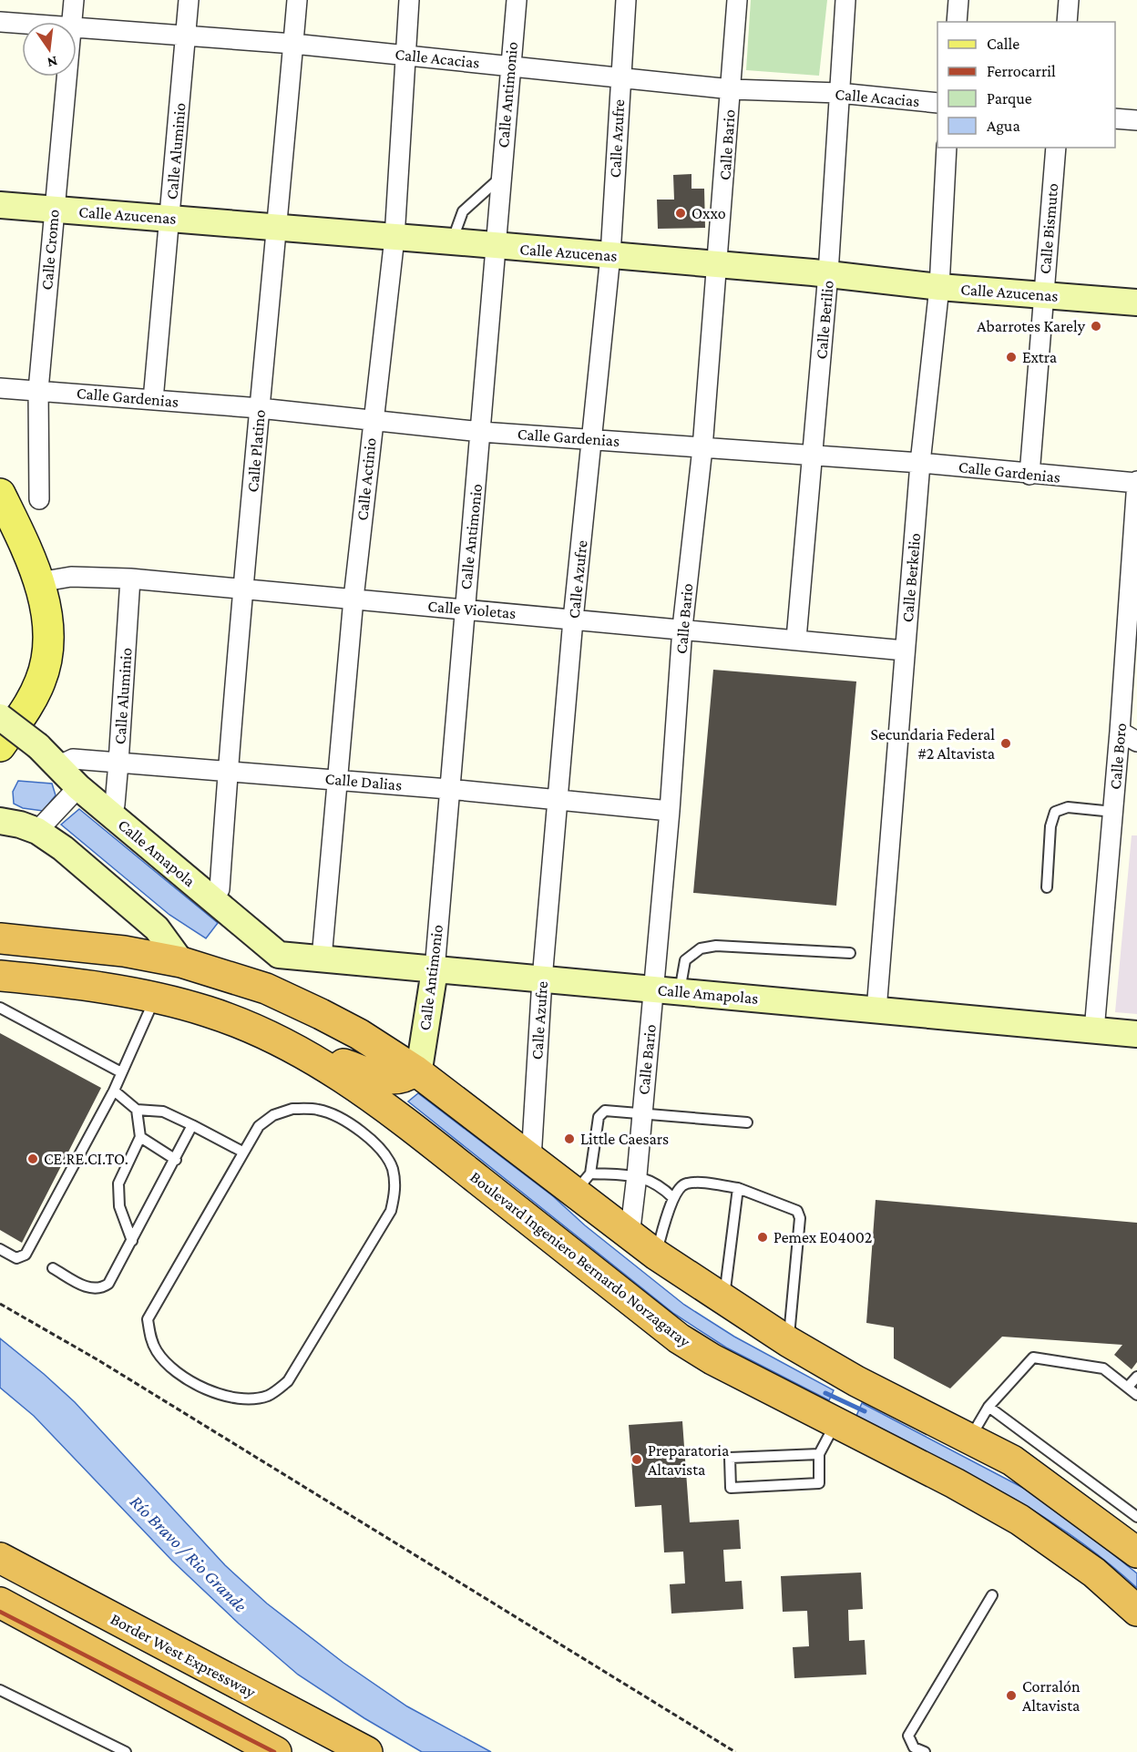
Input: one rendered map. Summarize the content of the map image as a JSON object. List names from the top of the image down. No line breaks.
{"streets":{"highway":["Boulevard Ingeniero Bernardo Norzagaray","Border West Expressway"],"street":["Calle Acacias","Calle Antimonio","Calle Azufre","Calle Bario","Calle Aluminio","Calle Azucenas","Calle Bismuto","Calle Cromo","Calle Berilio","Calle Gardenias","Calle Platino","Calle Actinio","Calle Berkelio","Calle Violetas","Calle Boro","Calle Dalias","Calle Amapola","Calle Amapolas"]},"crossings":[["Calle Acacias","Calle Antimonio"],["Calle Acacias","Calle Azufre"],["Calle Acacias","Calle Bario"],["Calle Acacias","Calle Aluminio"],["Calle Acacias","Calle Berilio"],["Calle Acacias","Calle Platino"],["Calle Acacias","Calle Actinio"],["Calle Antimonio","Calle Azucenas"],["Calle Antimonio","Calle Gardenias"],["Calle Antimonio","Calle Violetas"],["Calle Antimonio","Calle Dalias"],["Calle Antimonio","Calle Amapolas"],["Calle Antimonio","Boulevard Ingeniero Bernardo Norzagaray"],["Calle Azufre","Calle Azucenas"],["Calle Azufre","Calle Gardenias"],["Calle Azufre","Calle Violetas"],["Calle Azufre","Calle Dalias"],["Calle Azufre","Calle Amapolas"],["Calle Azufre","Boulevard Ingeniero Bernardo Norzagaray"],["Calle Bario","Calle Azucenas"],["Calle Bario","Calle Gardenias"],["Calle Bario","Calle Violetas"],["Calle Bario","Calle Dalias"],["Calle Bario","Calle Amapolas"],["Calle Bario","Boulevard Ingeniero Bernardo Norzagaray"],["Calle Aluminio","Calle Azucenas"],["Calle Aluminio","Calle Gardenias"],["Calle Aluminio","Calle Violetas"],["Calle Aluminio","Calle Dalias"],["Calle Aluminio","Calle Amapola"],["Calle Azucenas","Calle Bismuto"],["Calle Azucenas","Calle Cromo"],["Calle Azucenas","Calle Berilio"],["Calle Azucenas","Calle Platino"],["Calle Azucenas","Calle Actinio"],["Calle Azucenas","Calle Berkelio"],["Calle Bismuto","Calle Gardenias"],["Calle Cromo","Calle Gardenias"],["Calle Berilio","Calle Gardenias"],["Calle Berilio","Calle Violetas"],["Calle Gardenias","Calle Platino"],["Calle Gardenias","Calle Actinio"],["Calle Gardenias","Calle Berkelio"],["Calle Gardenias","Calle Boro"],["Calle Platino","Calle Violetas"],["Calle Platino","Calle Dalias"],["Calle Platino","Calle Amapola"],["Calle Actinio","Calle Violetas"],["Calle Actinio","Calle Dalias"],["Calle Actinio","Calle Amapolas"],["Calle Berkelio","Calle Violetas"],["Calle Berkelio","Calle Amapolas"],["Calle Boro","Calle Amapolas"],["Calle Dalias","Calle Amapola"],["Calle Amapola","Calle Amapolas"]],"water":["Río Bravo / Rio Grande"],"places":["Oxxo","Abarrotes Karely","Extra","Secundaria Federal #2 Altavista","Little Caesars","CE.RE.CI.TO.","Pemex E04002","Preparatoria Altavista","Corralón Altavista"],"legend":["Calle","Ferrocarril","Parque","Agua"],"north":"bottom"}
